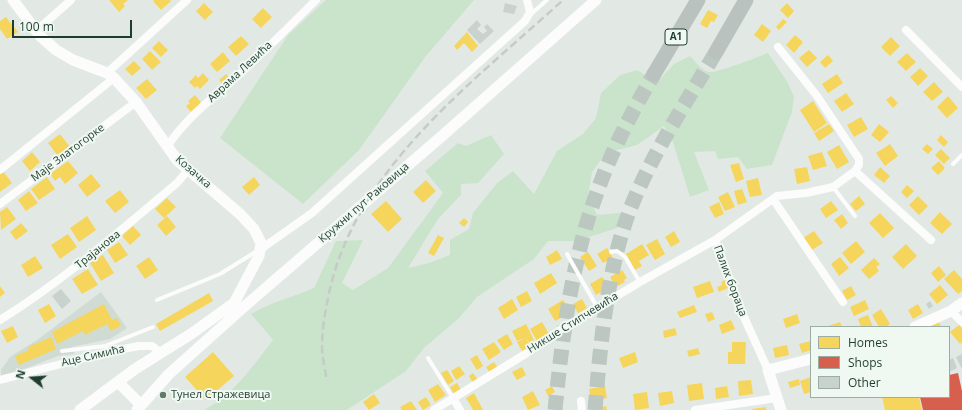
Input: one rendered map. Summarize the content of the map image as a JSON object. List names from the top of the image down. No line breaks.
{"streets":{"highway":["A1"],"street":["Аврама Левића","Маје Златогорке","Козачка","Кружни пут Раковица","Трајанова","Палих бораца","Никше Стипчевића","Аце Симића"]},"crossings":[["Аврама Левића","Козачка"],["Маје Златогорке","Козачка"],["Козачка","Трајанова"],["Палих бораца","Никше Стипчевића"]],"places":["Тунел Стражевица"],"legend":["Homes","Shops","Other"],"scale_bar":"100 m","north":"left"}
